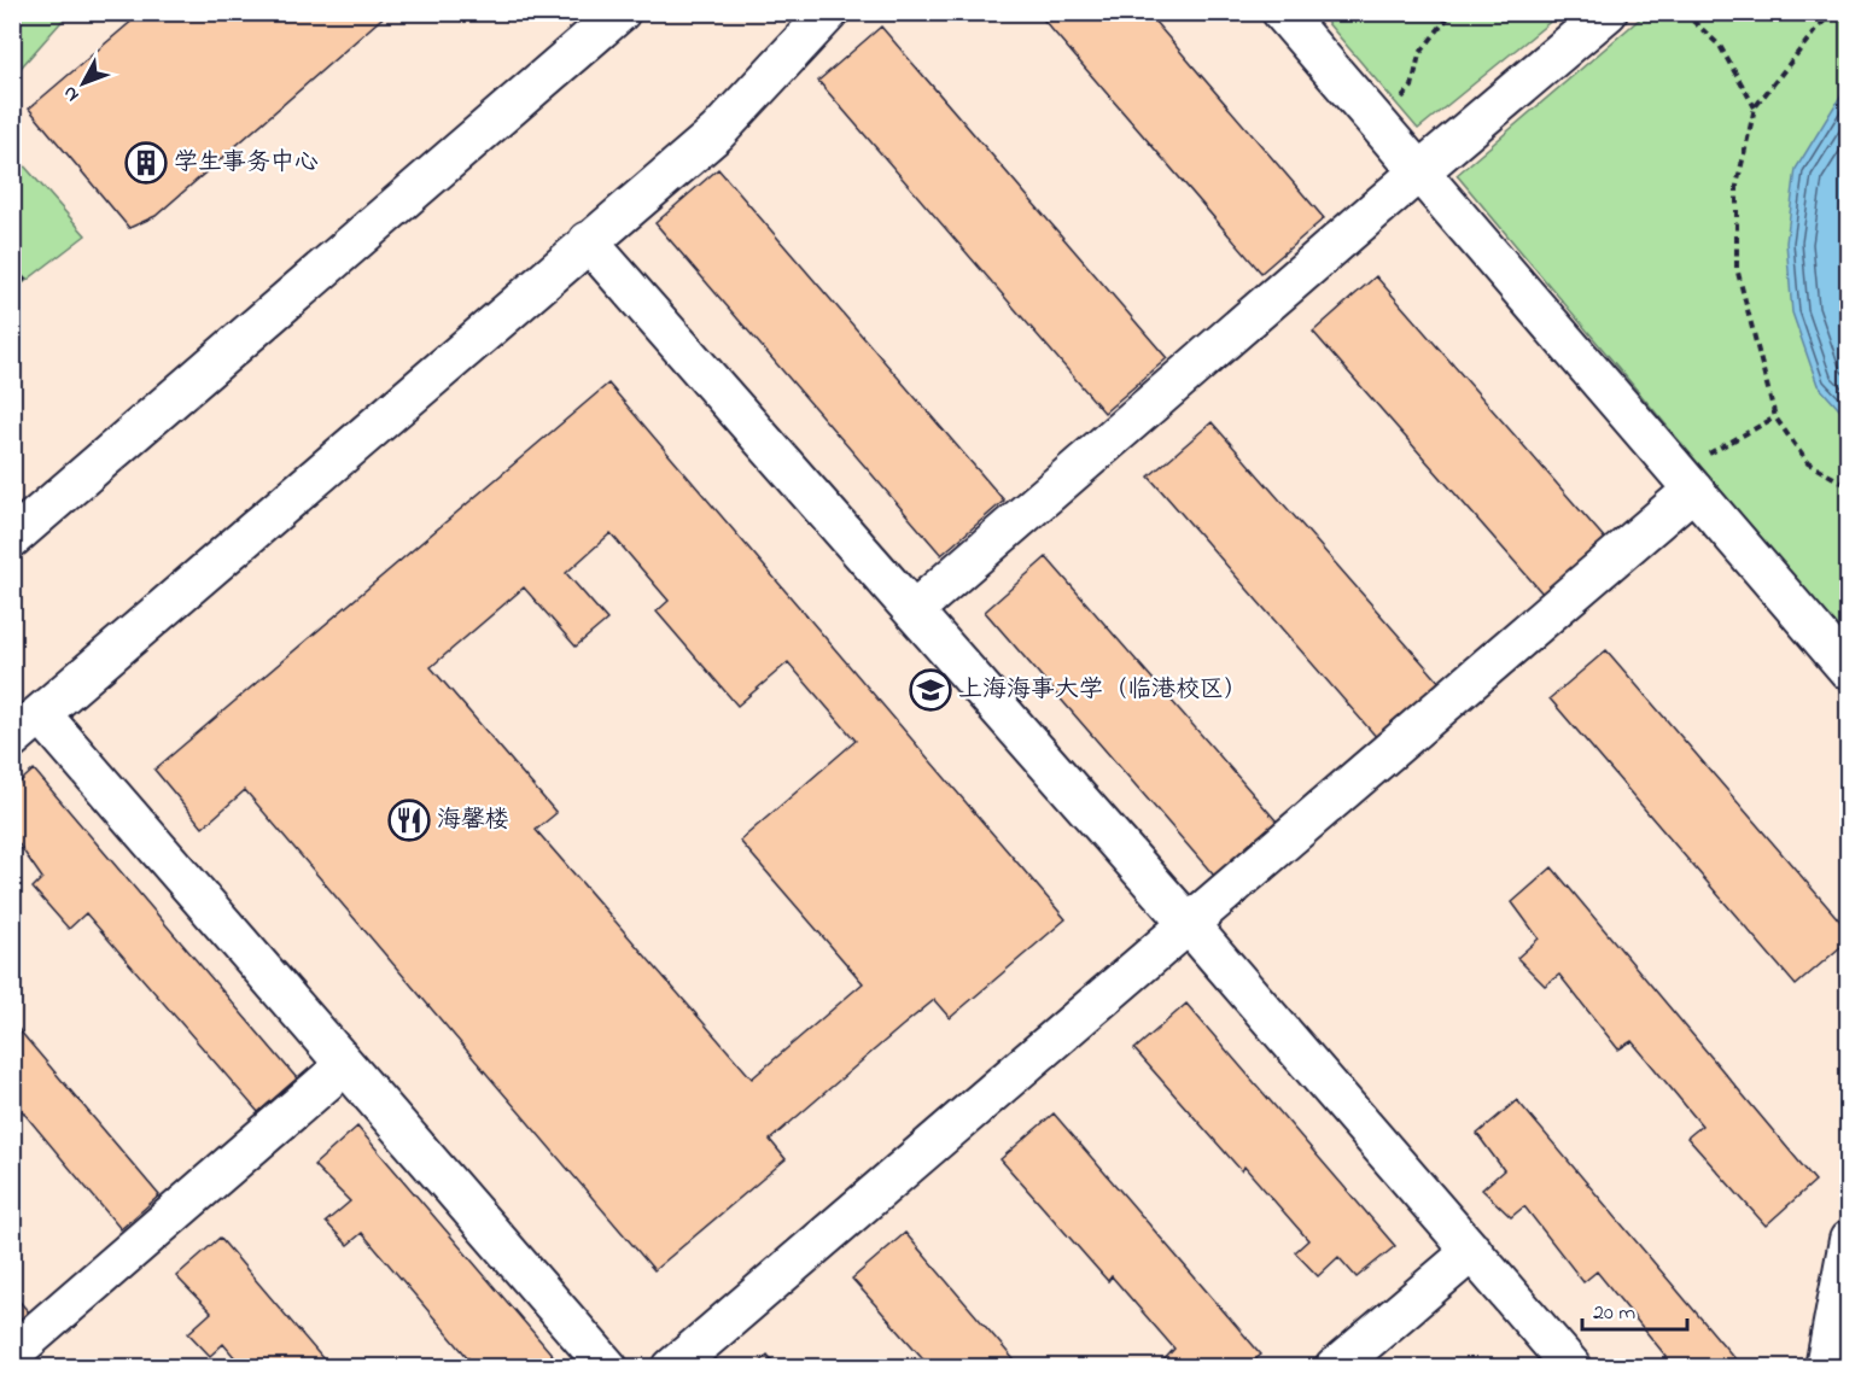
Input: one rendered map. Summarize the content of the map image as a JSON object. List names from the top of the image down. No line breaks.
{"places":{"building":["学生事务中心"],"school or university":["上海海事大学（临港校区）"],"restaurant":["海馨楼"]},"scale_bar":"20 m","north":"bottom left"}
